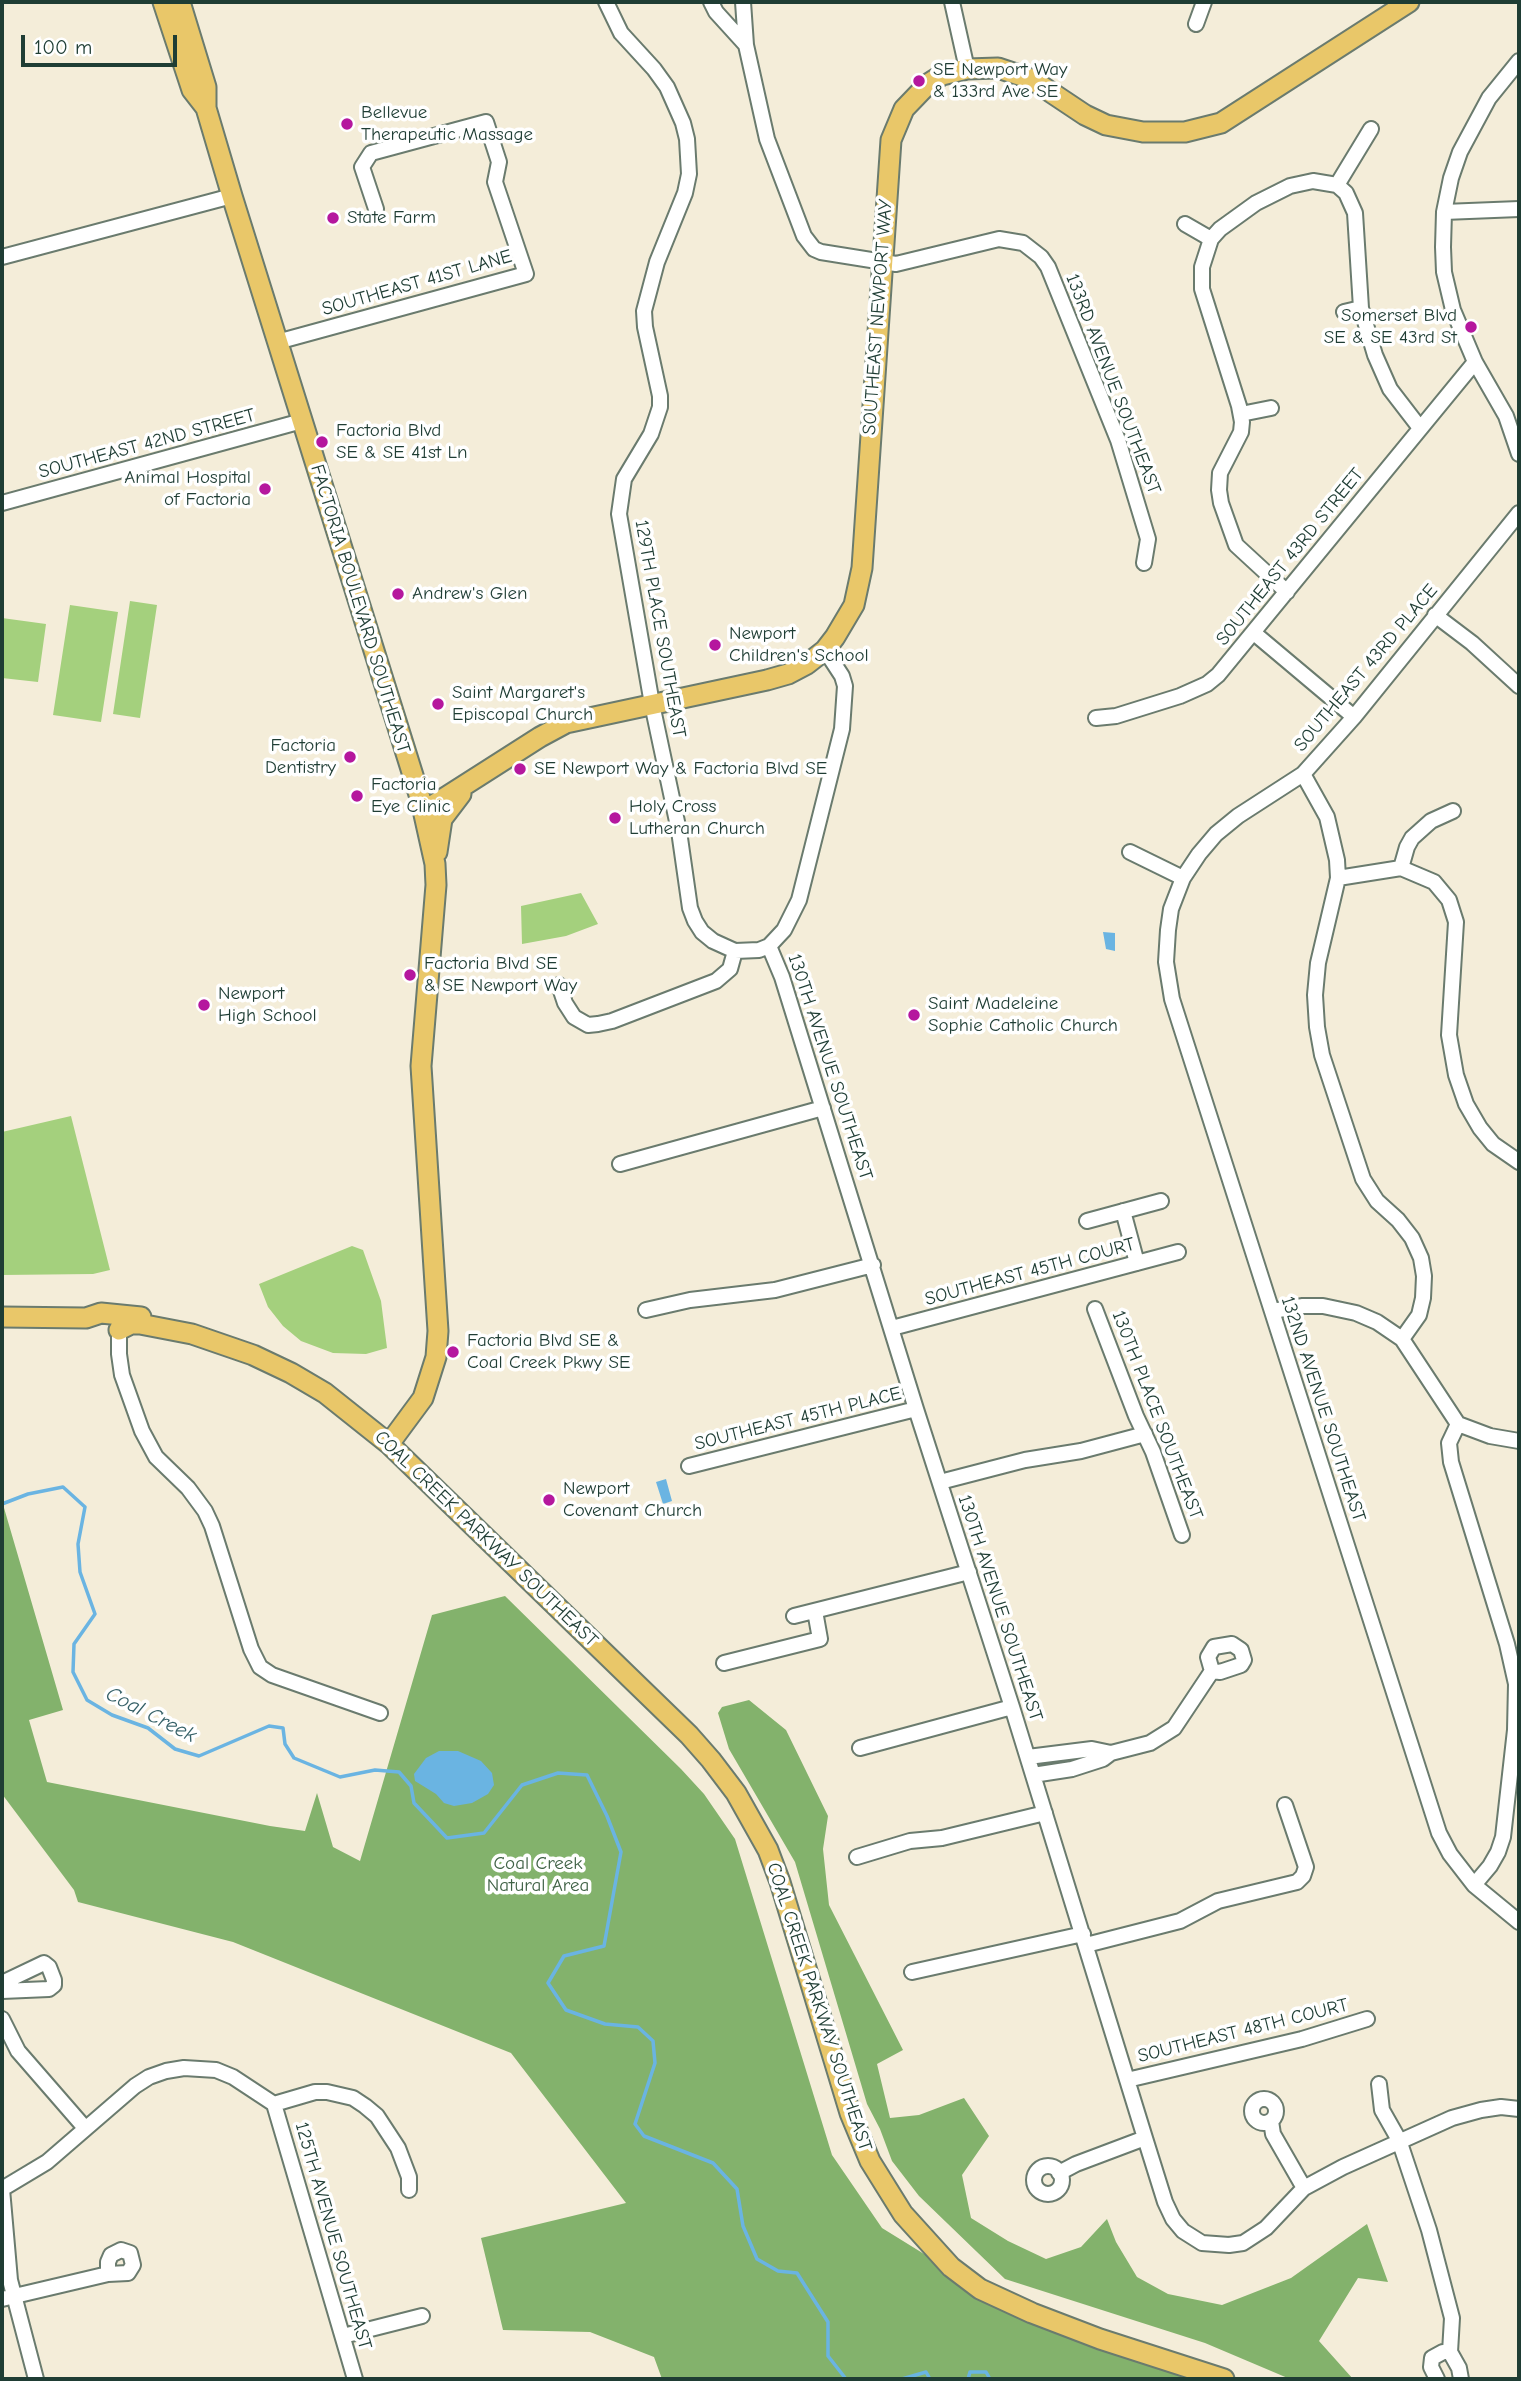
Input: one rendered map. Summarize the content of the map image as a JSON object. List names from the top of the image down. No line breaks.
{"streets":{"main road":["SOUTHEAST NEWPORT WAY","FACTORIA BOULEVARD SOUTHEAST","COAL CREEK PARKWAY SOUTHEAST"],"street":["SOUTHEAST 41ST LANE","133RD AVENUE SOUTHEAST","SOUTHEAST 42ND STREET","SOUTHEAST 43RD STREET","129TH PLACE SOUTHEAST","SOUTHEAST 43RD PLACE","130TH AVENUE SOUTHEAST","SOUTHEAST 45TH COURT","132ND AVENUE SOUTHEAST","130TH PLACE SOUTHEAST","SOUTHEAST 45TH PLACE","SOUTHEAST 48TH COURT","125TH AVENUE SOUTHEAST"]},"crossings":[["SOUTHEAST 41ST LANE","FACTORIA BOULEVARD SOUTHEAST"],["SOUTHEAST NEWPORT WAY","133RD AVENUE SOUTHEAST"],["SOUTHEAST NEWPORT WAY","FACTORIA BOULEVARD SOUTHEAST"],["SOUTHEAST NEWPORT WAY","129TH PLACE SOUTHEAST"],["SOUTHEAST 42ND STREET","FACTORIA BOULEVARD SOUTHEAST"],["FACTORIA BOULEVARD SOUTHEAST","COAL CREEK PARKWAY SOUTHEAST"],["SOUTHEAST 43RD PLACE","132ND AVENUE SOUTHEAST"],["130TH AVENUE SOUTHEAST","SOUTHEAST 45TH COURT"],["130TH AVENUE SOUTHEAST","SOUTHEAST 45TH PLACE"],["130TH AVENUE SOUTHEAST","SOUTHEAST 48TH COURT"]],"water":["Coal Creek"],"parks":["Coal Creek Natural Area"],"places":["SE Newport Way & 133rd Ave SE","Bellevue Therapeutic Massage","State Farm","Somerset Blvd SE & SE 43rd St","Factoria Blvd SE & SE 41st Ln","Animal Hospital of Factoria","Andrew's Glen","Newport Children's School","Saint Margaret's Episcopal Church","Factoria Dentistry","SE Newport Way & Factoria Blvd SE","Factoria Eye Clinic","Holy Cross Lutheran Church","Factoria Blvd SE & SE Newport Way","Newport High School","Saint Madeleine Sophie Catholic Church","Factoria Blvd SE & Coal Creek Pkwy SE","Newport Covenant Church"],"scale_bar":"100 m"}
